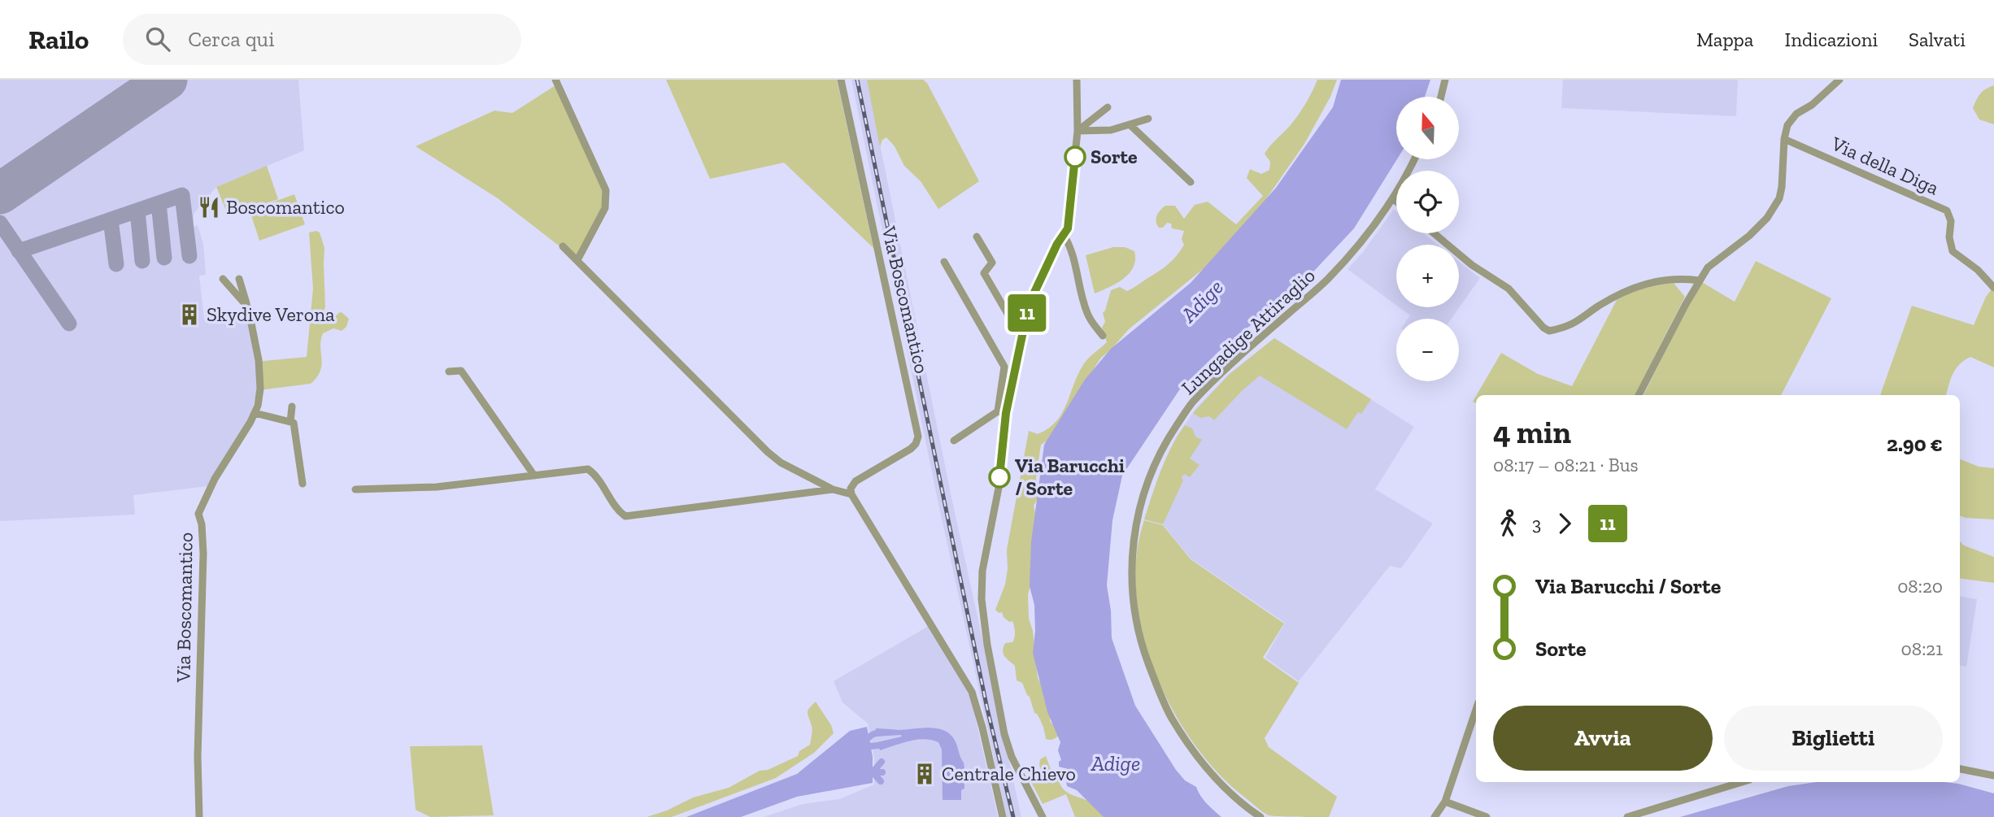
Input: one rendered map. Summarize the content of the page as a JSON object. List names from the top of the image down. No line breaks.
{"streets":{"street":["Via della Diga","Via Boscomantico","Lungadige Attiraglio"]},"water":["Adige"],"places":{"other":["Sorte","Via Barucchi / Sorte"],"restaurant":["Boscomantico"],"building":["Skydive Verona","Centrale Chievo"]},"lines":["bus line 11"],"north":"top","page":{"header":"Railo","search":"Cerca qui","nav":["Mappa","Indicazioni","Salvati"],"on_map":"11","map_buttons":["+","−"],"heading":["4 min","08:17 – 08:21 · Bus","2.90 €"],"legs":["3","11"],"list":[{"name":"Via Barucchi / Sorte","value":"08:20"},{"name":"Sorte","value":"08:21"}],"buttons":["Avvia","Biglietti"]}}
